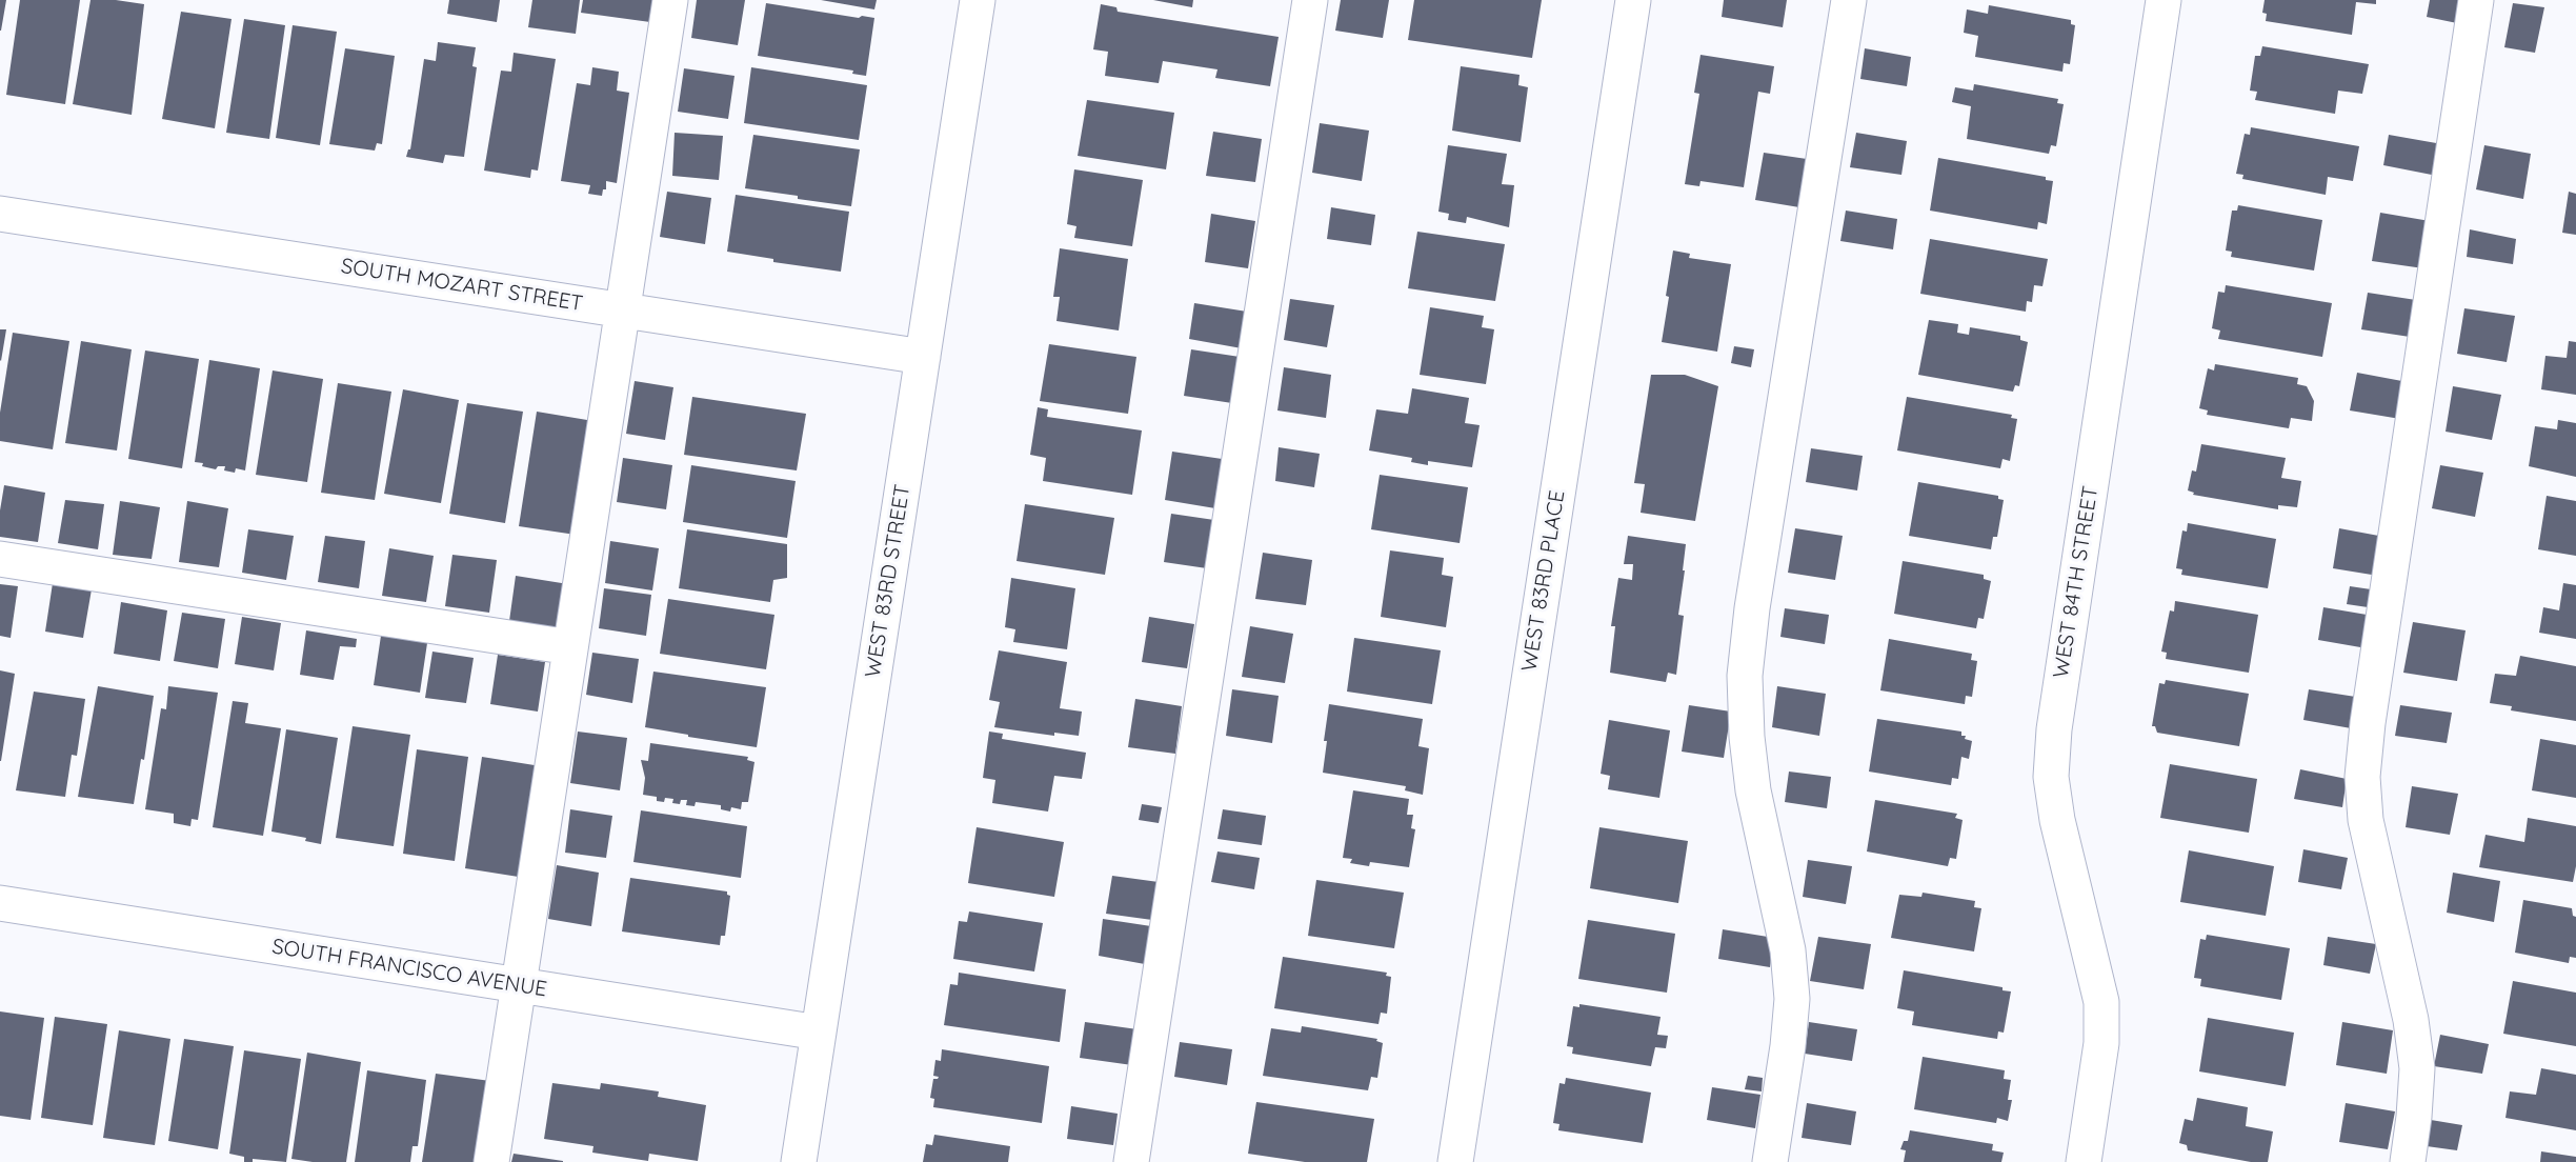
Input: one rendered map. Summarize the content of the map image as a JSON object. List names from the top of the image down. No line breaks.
{"streets":{"street":["SOUTH MOZART STREET","WEST 83RD STREET","WEST 83RD PLACE","WEST 84TH STREET","SOUTH FRANCISCO AVENUE"]},"crossings":[["SOUTH MOZART STREET","WEST 83RD STREET"],["WEST 83RD STREET","SOUTH FRANCISCO AVENUE"]]}
